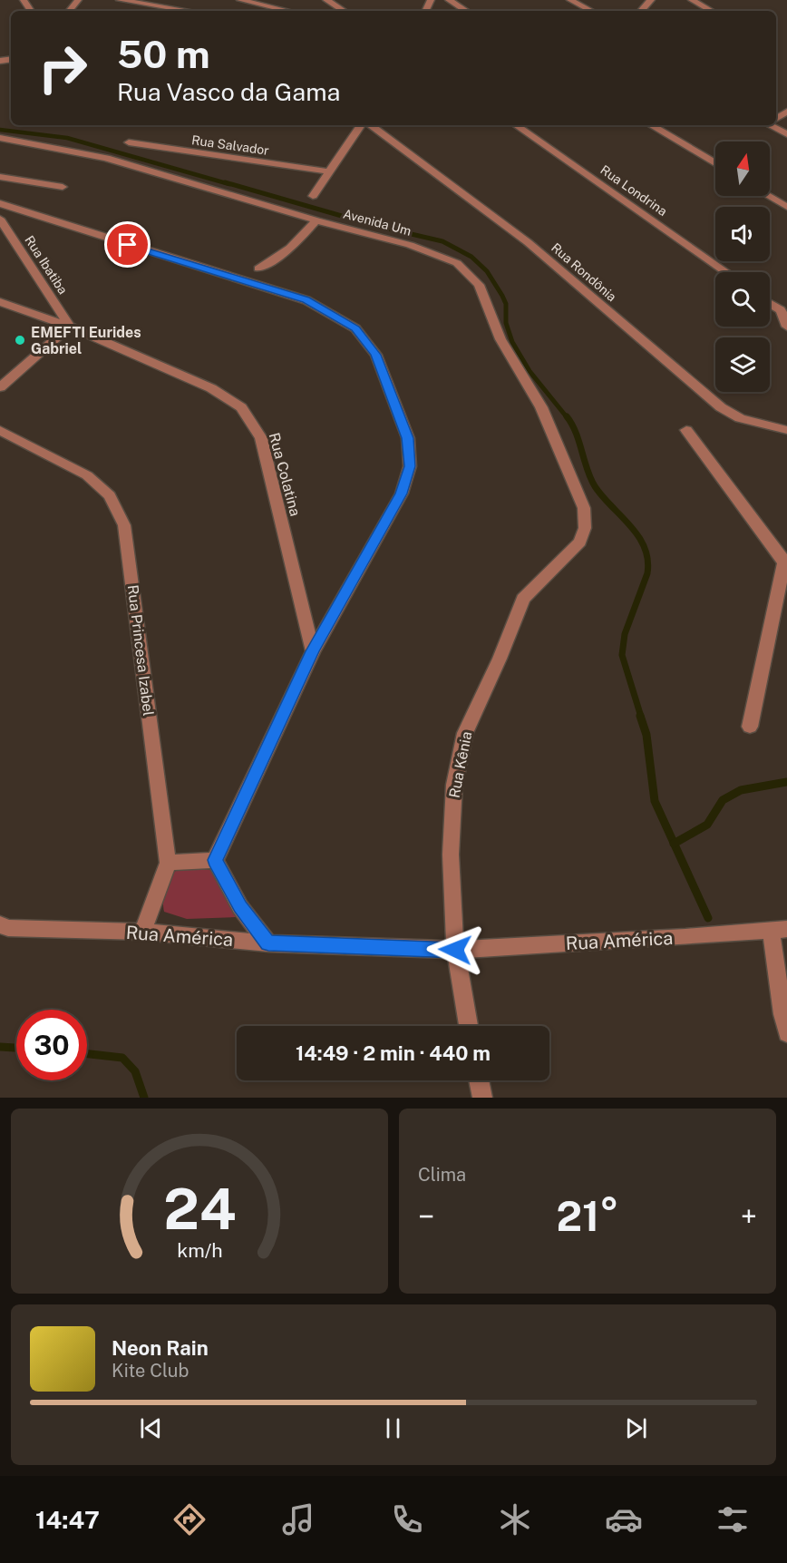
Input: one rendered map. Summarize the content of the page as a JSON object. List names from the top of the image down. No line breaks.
{"streets":{"street":["Rua Salvador","Rua Londrina","Avenida Um","Rua Ibatiba","Rua Rondônia","Rua Colatina","Rua Princesa Izabel","Rua Kênia","Rua América"]},"crossings":[["Avenida Um","Rua Kênia"],["Rua Ibatiba","Rua Colatina"],["Rua Princesa Izabel","Rua América"],["Rua Kênia","Rua América"]],"places":["EMEFTI Eurides Gabriel"],"north":"top","page":{"turn":["50 m","Rua Vasco da Gama"],"limit":"30","trip":"14:49 · 2 min · 440 m","tile":"Clima","heat":["−","21°","+"],"song":["Neon Rain","Kite Club"],"tabs":"14:47","gauge":["24","km/h"]}}
